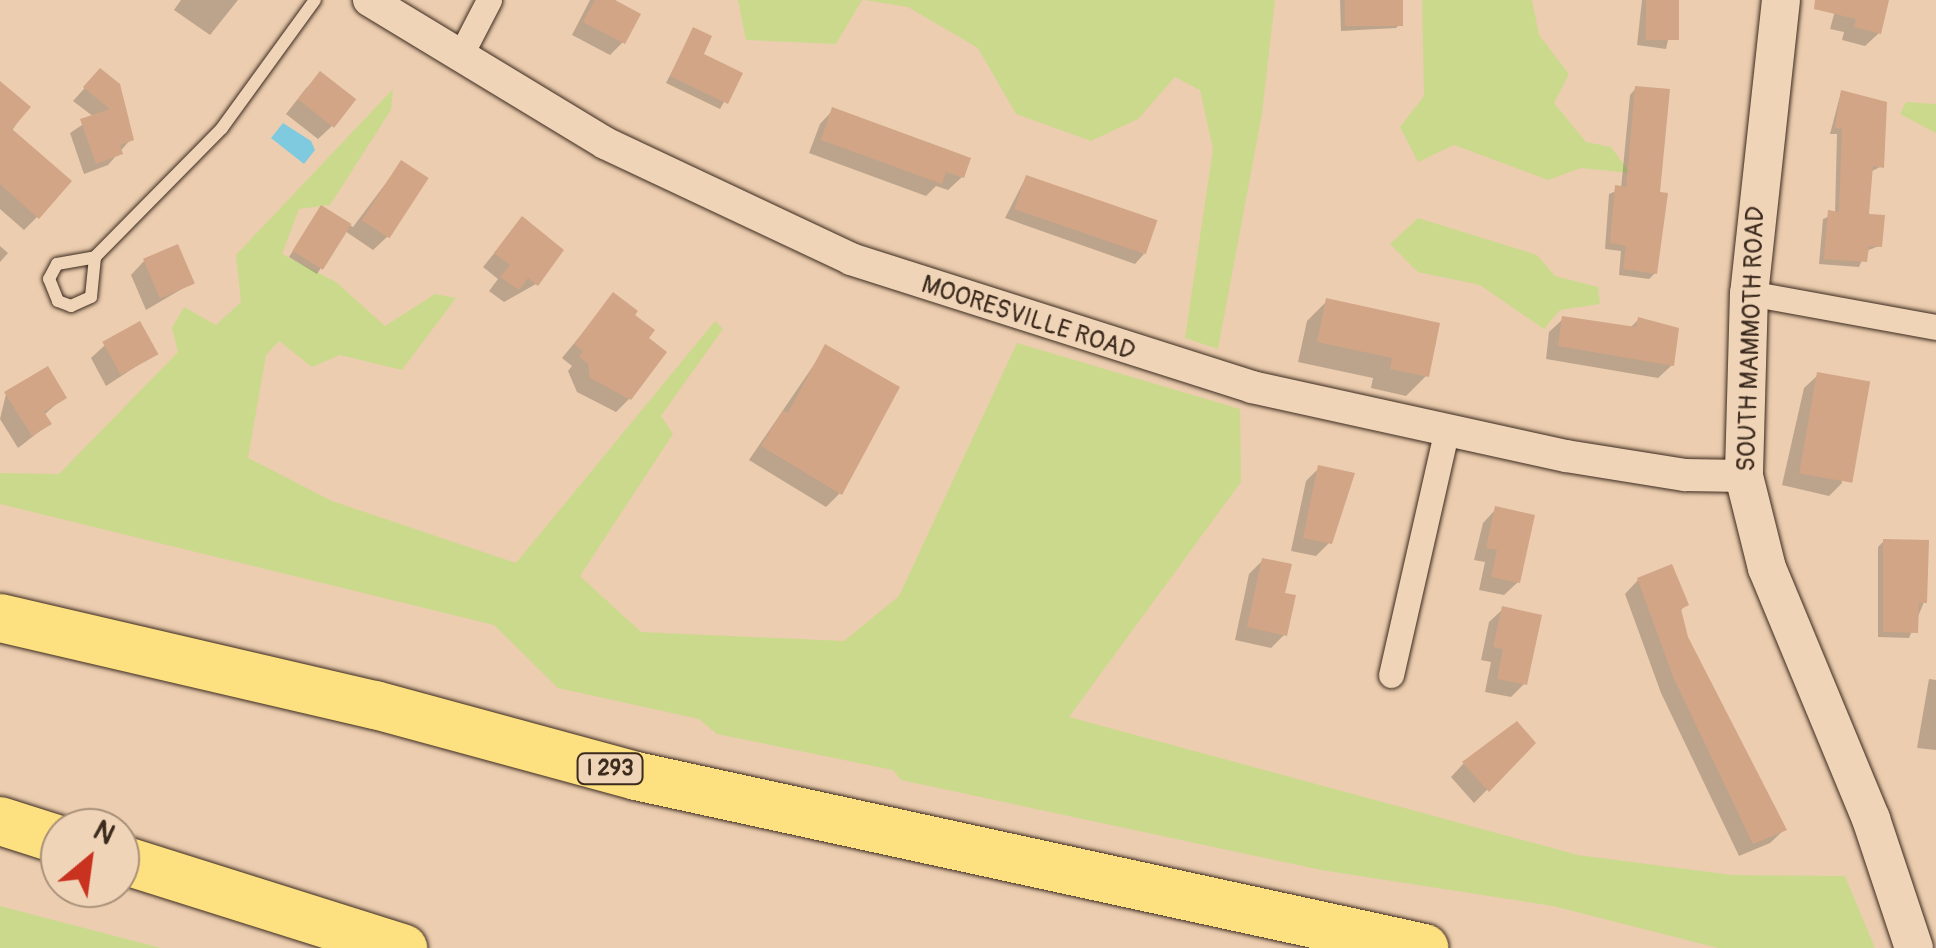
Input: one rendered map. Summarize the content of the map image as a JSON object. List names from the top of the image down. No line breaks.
{"streets":{"highway":["I 293"],"main road":["SOUTH MAMMOTH ROAD"],"street":["MOORESVILLE ROAD"]},"crossings":[["MOORESVILLE ROAD","SOUTH MAMMOTH ROAD"]],"north":"top right"}
